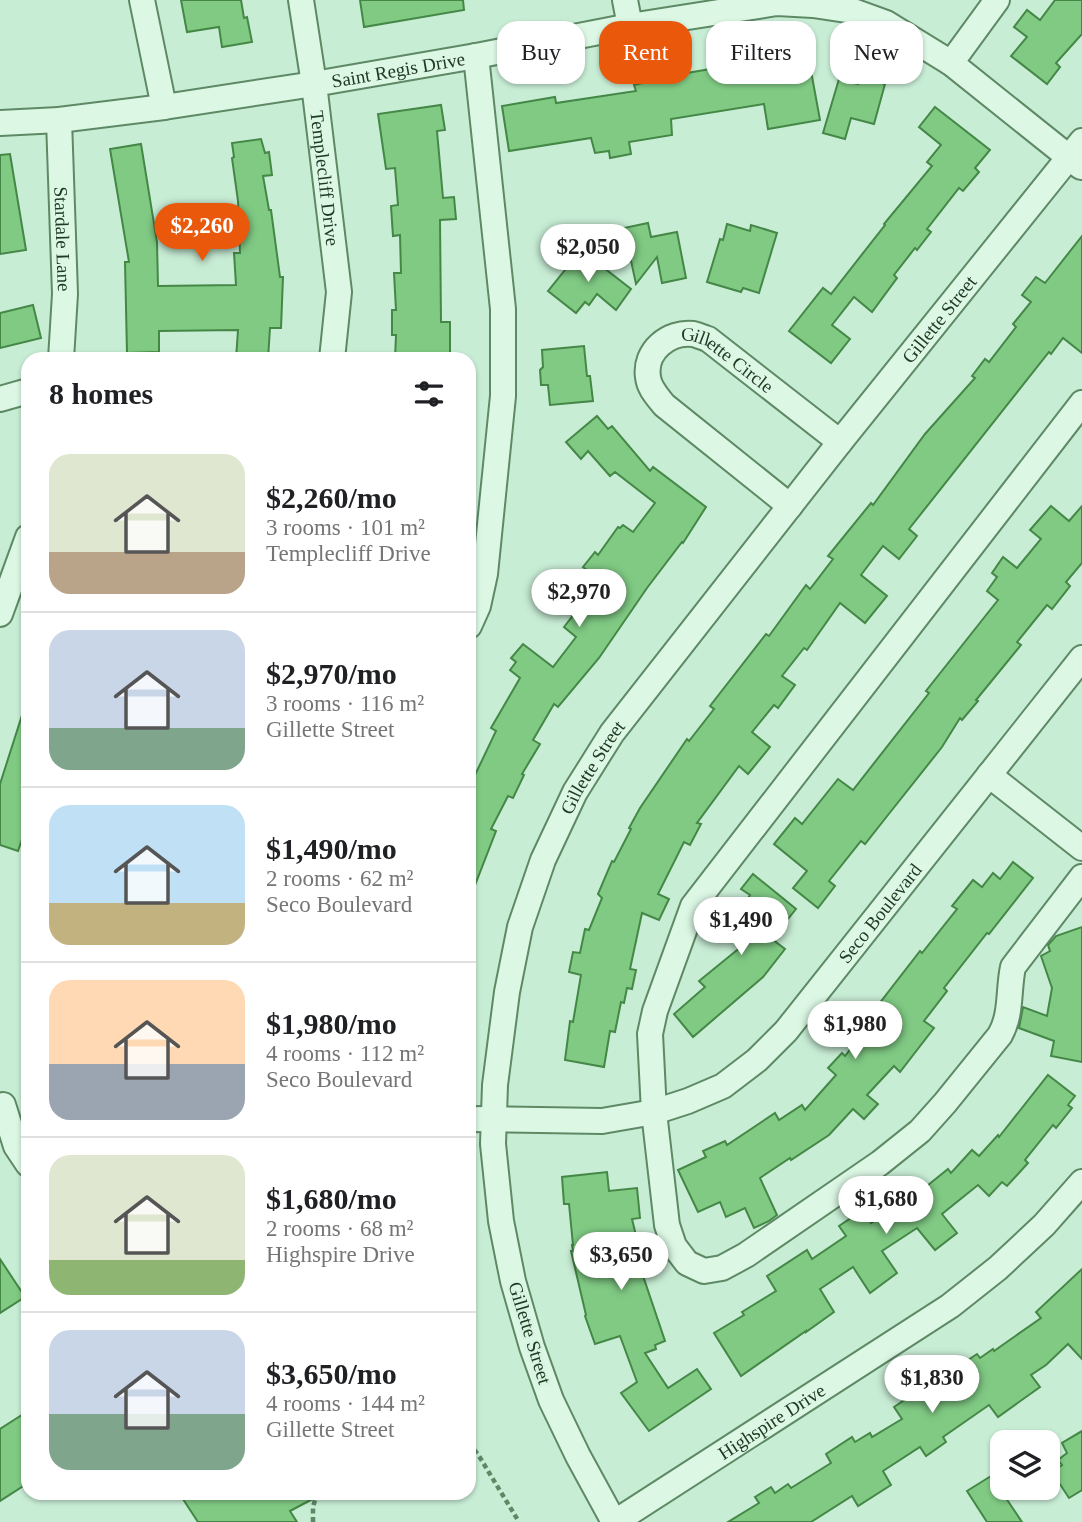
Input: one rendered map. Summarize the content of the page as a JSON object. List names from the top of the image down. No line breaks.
{"streets":{"street":["Saint Regis Drive","Templecliff Drive","Stardale Lane","Gillette Street","Gillette Circle","Seco Boulevard","Highspire Drive"]},"crossings":[["Saint Regis Drive","Templecliff Drive"],["Saint Regis Drive","Stardale Lane"],["Saint Regis Drive","Gillette Street"],["Gillette Street","Gillette Circle"],["Gillette Street","Seco Boulevard"],["Gillette Street","Highspire Drive"]],"page":{"chip":["Buy","Rent","Filters","New"],"price":["$2,260","$2,050","$2,970","$1,490","$1,980","$1,680","$3,650","$1,830"],"heading":"8 homes","list":[{"name":"$2,260/mo","note":"3 rooms · 101 m² · Templecliff Drive"},{"name":"$2,970/mo","note":"3 rooms · 116 m² · Gillette Street"},{"name":"$1,490/mo","note":"2 rooms · 62 m² · Seco Boulevard"},{"name":"$1,980/mo","note":"4 rooms · 112 m² · Seco Boulevard"},{"name":"$1,680/mo","note":"2 rooms · 68 m² · Highspire Drive"},{"name":"$3,650/mo","note":"4 rooms · 144 m² · Gillette Street"}]}}
